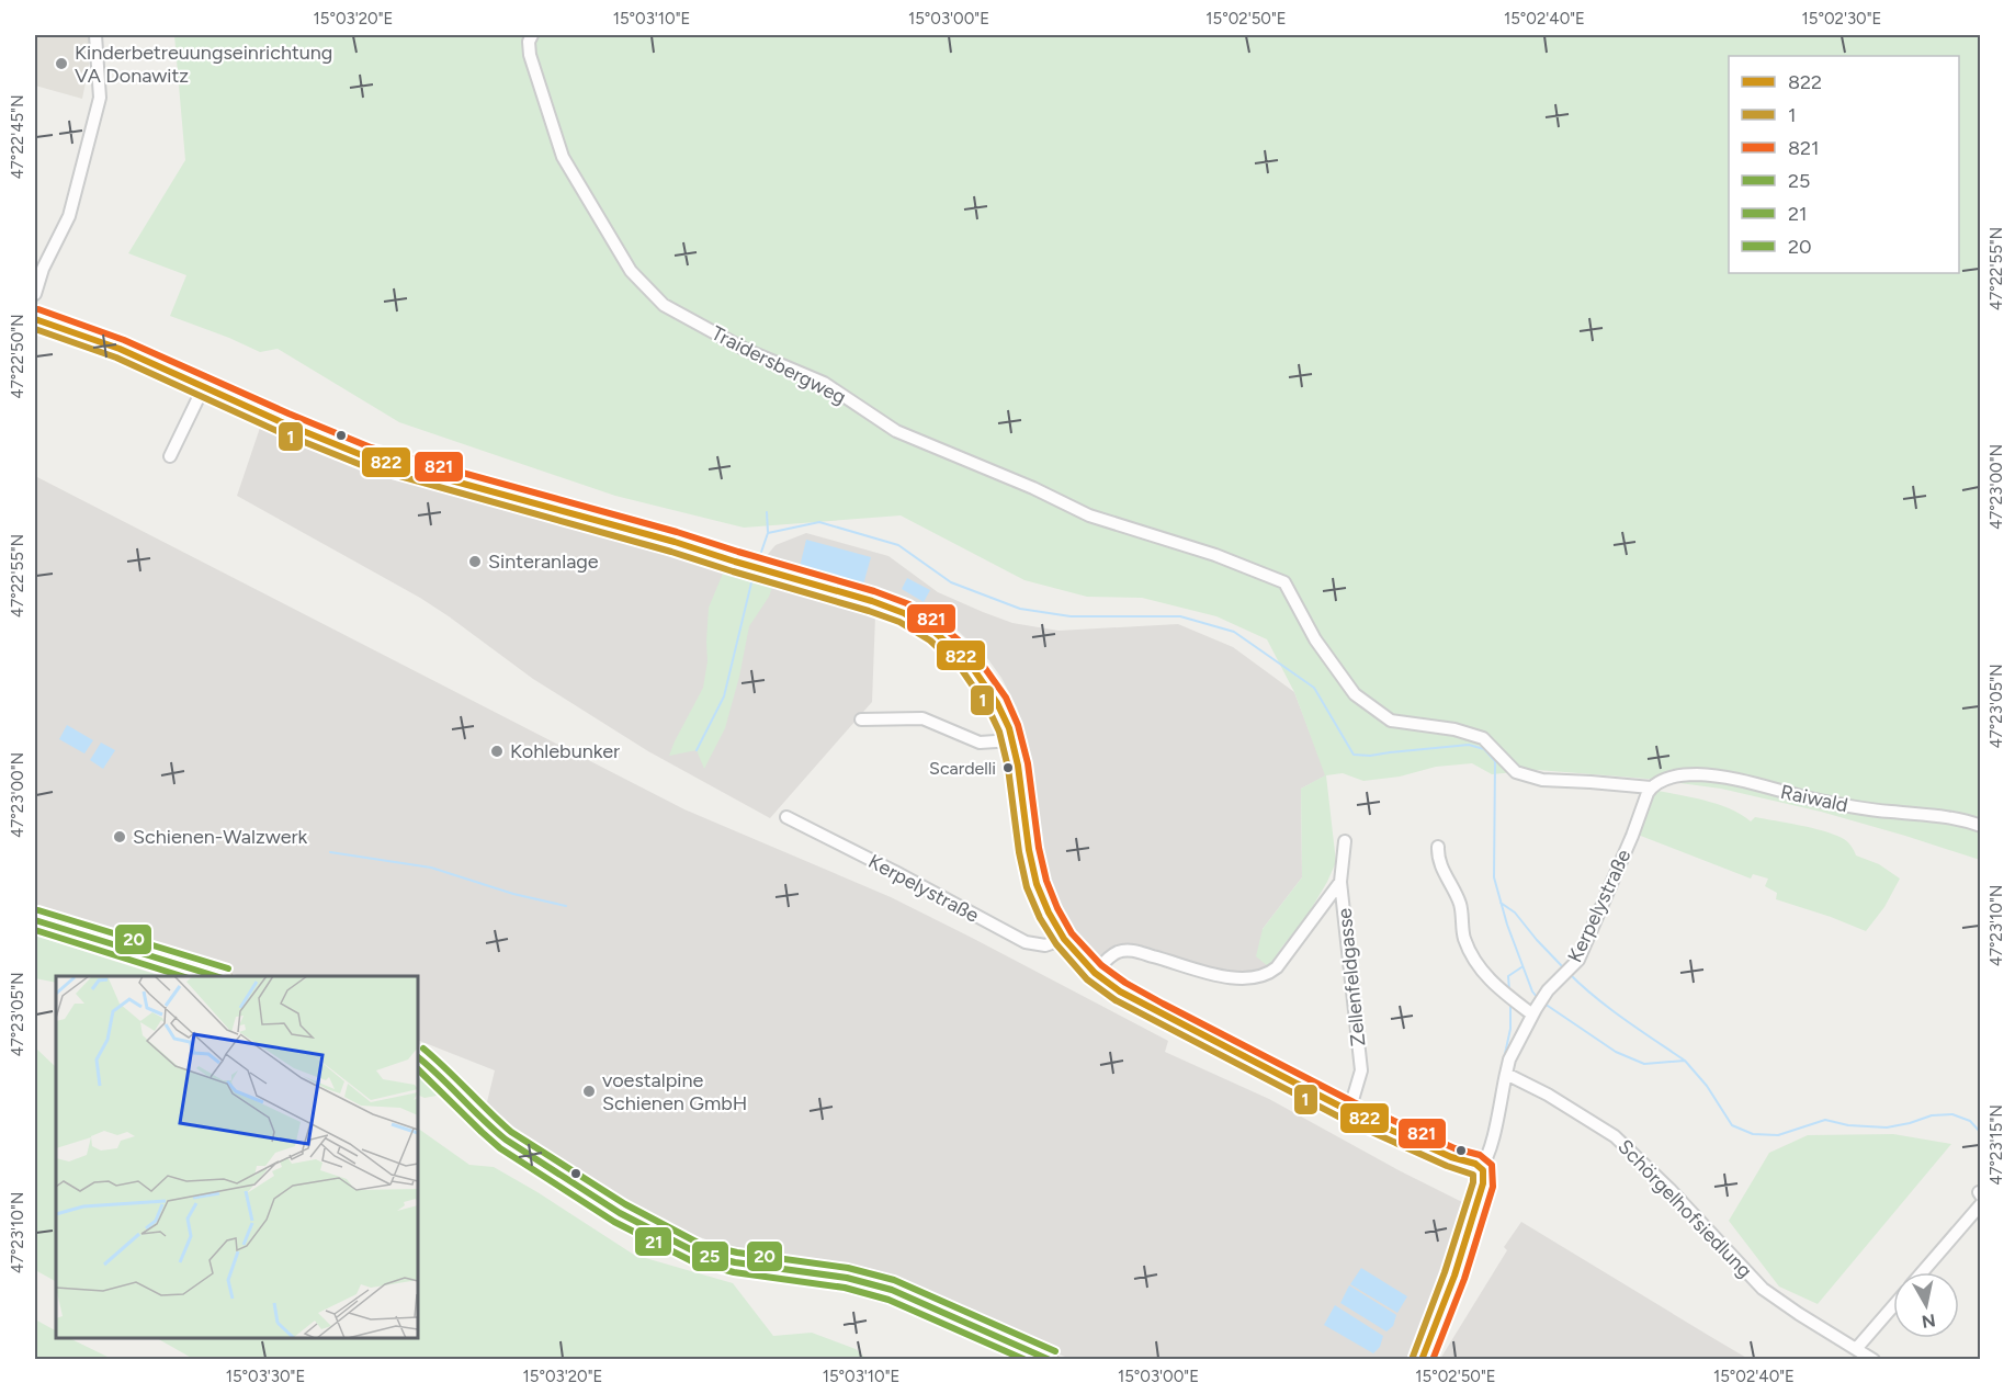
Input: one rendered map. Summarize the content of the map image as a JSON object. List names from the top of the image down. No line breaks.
{"streets":{"street":["Traidersbergweg","Raiwald","Kerpelystraße","Zellenfeldgasse","Schörgelhofsiedlung"]},"crossings":[["Traidersbergweg","Raiwald"],["Traidersbergweg","Kerpelystraße"],["Raiwald","Kerpelystraße"],["Kerpelystraße","Schörgelhofsiedlung"]],"places":["Kinderbetreuungseinrichtung VA Donawitz","Sinteranlage","Kohlebunker","Scardelli","Schienen-Walzwerk","voestalpine Schienen GmbH"],"lines":["transit line 821","transit line 822","transit line 1","transit line 20","transit line 25","transit line 21"],"legend":["822","1","821","25","21","20"],"north":"bottom","coordinates":["15°03'20\"E","15°03'10\"E","15°03'00\"E","15°02'50\"E","15°02'40\"E","15°02'30\"E","47°22'45\"N","47°22'55\"N","47°22'50\"N","47°23'00\"N","47°23'05\"N","47°23'10\"N","47°23'15\"N","15°03'30\"E"]}
